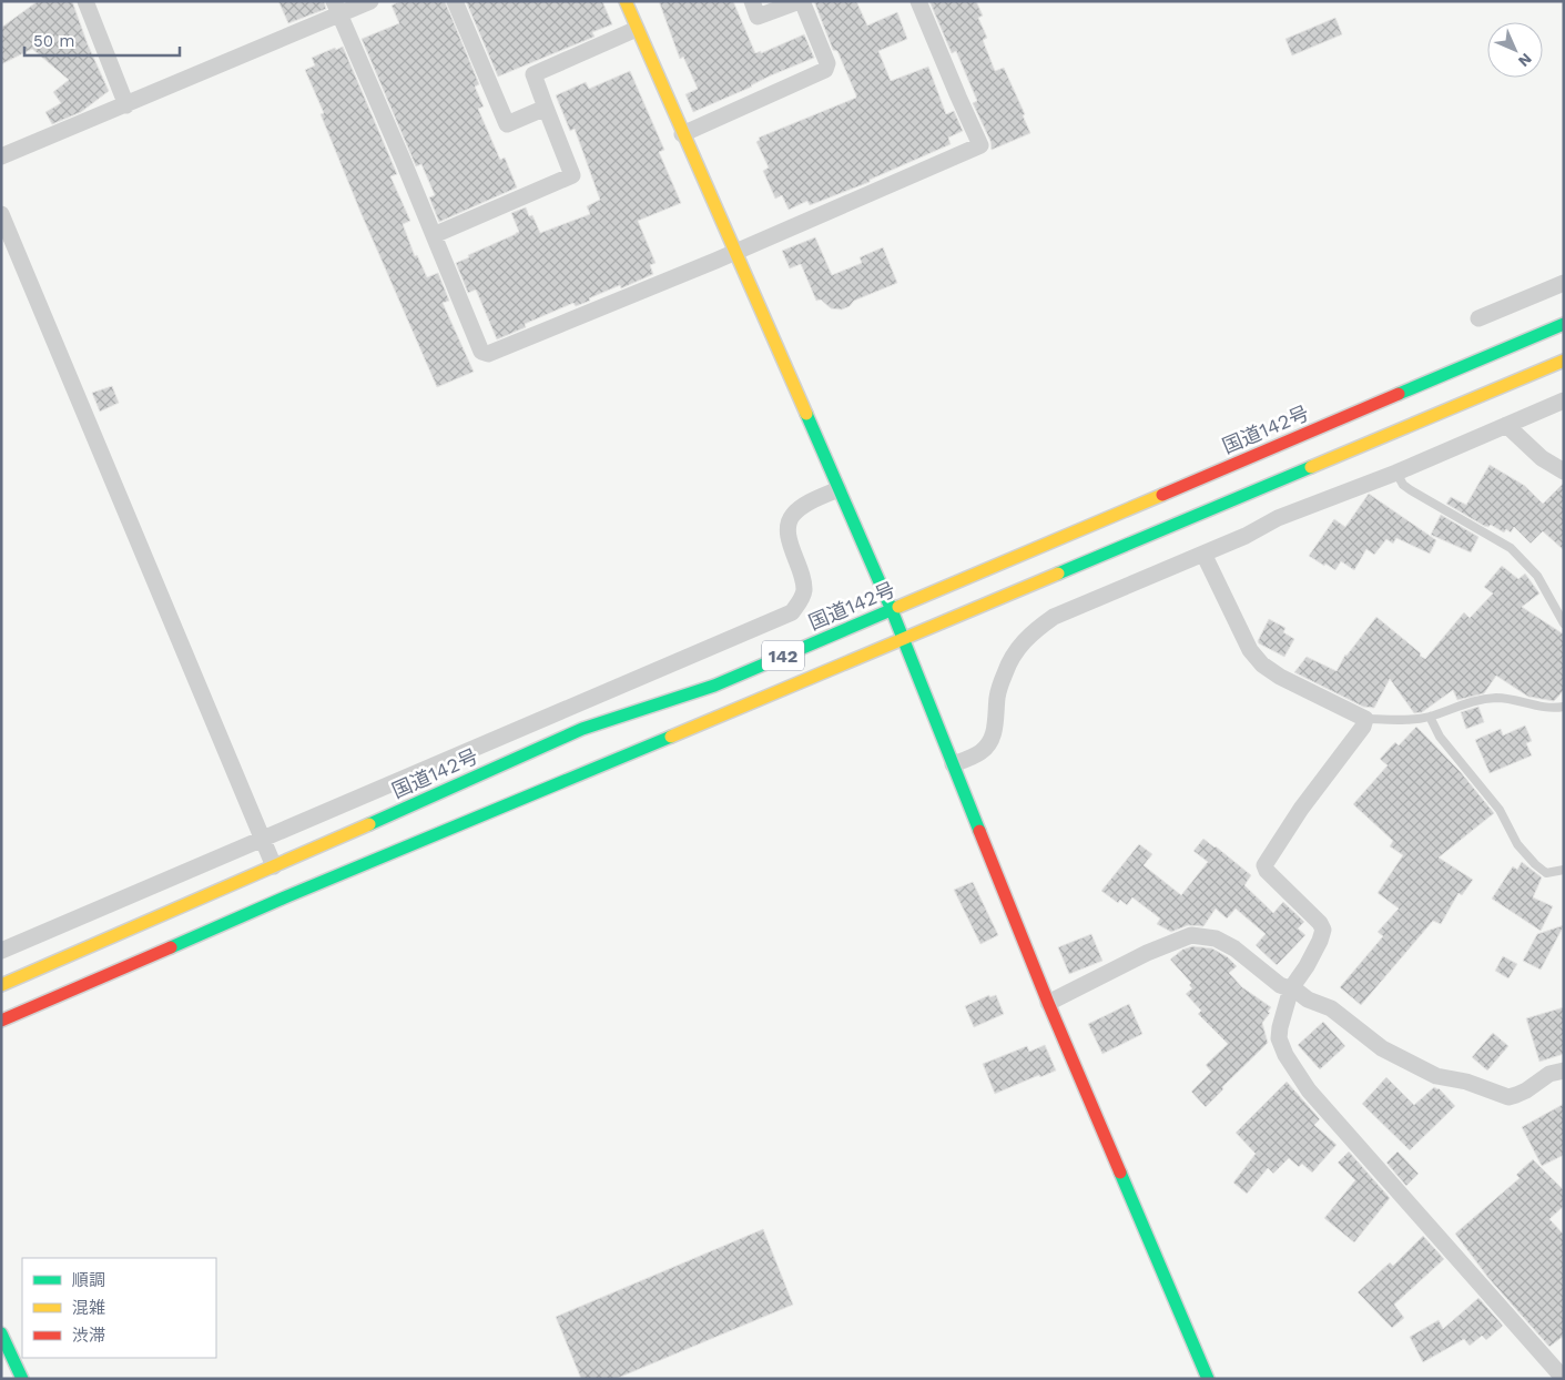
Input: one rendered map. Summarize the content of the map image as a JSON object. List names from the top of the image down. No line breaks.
{"streets":{"main road":["国道142号","142"]},"legend":["順調","混雑","渋滞"],"scale_bar":"50 m","north":"bottom right"}
